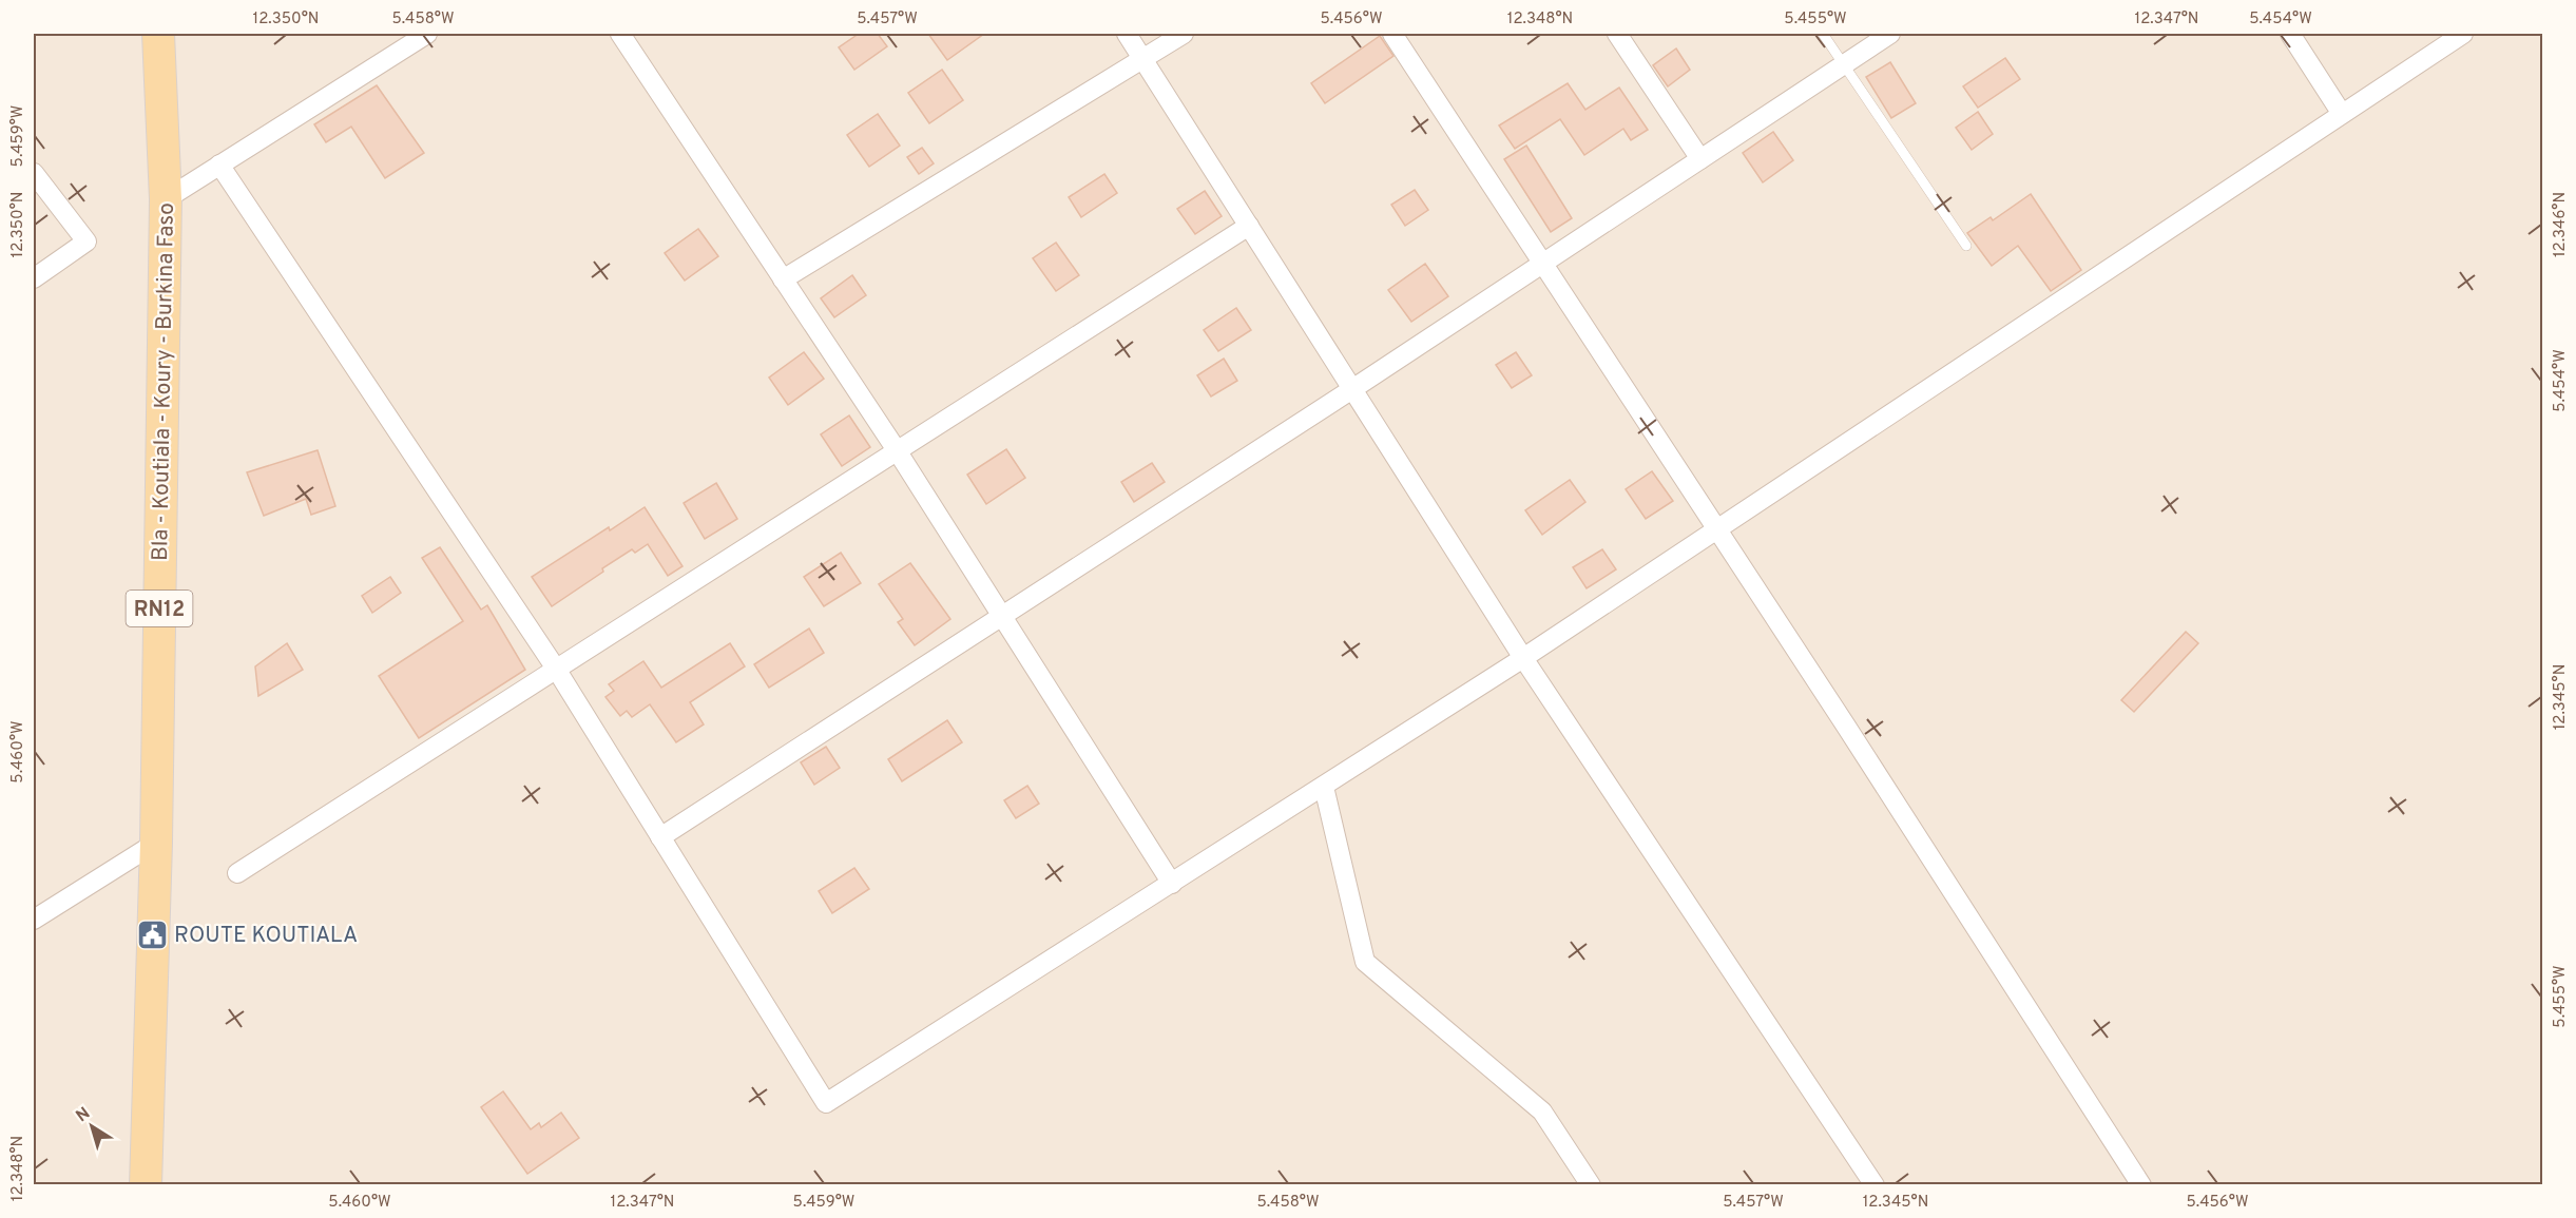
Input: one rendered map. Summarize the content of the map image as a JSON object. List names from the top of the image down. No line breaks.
{"streets":{"main road":["Bla - Koutiala - Koury - Burkina Faso","RN12"]},"places":{"public building":["ROUTE KOUTIALA"]},"north":"top left","coordinates":["12.350°N","5.458°W","5.457°W","5.456°W","12.348°N","5.455°W","12.347°N","5.454°W","5.459°W","12.346°N","12.345°N","5.460°W"]}
